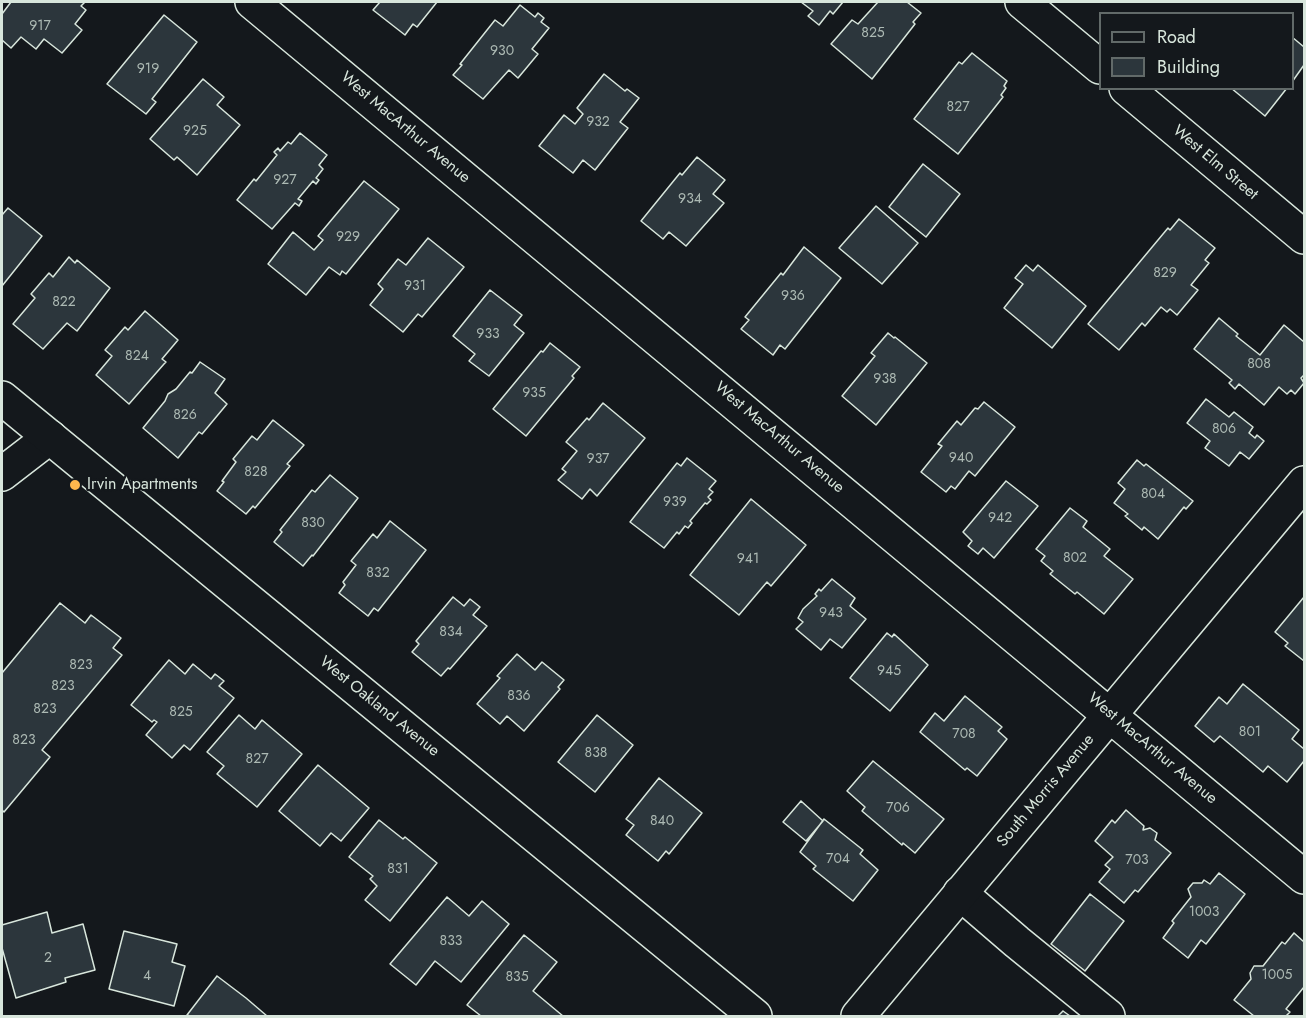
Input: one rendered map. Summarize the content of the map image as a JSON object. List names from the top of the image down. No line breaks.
{"streets":{"main road":["West MacArthur Avenue","West Elm Street","West Oakland Avenue","South Morris Avenue"]},"crossings":[["West MacArthur Avenue","South Morris Avenue"]],"places":["Irvin Apartments"],"house_numbers":["917","825","930","919","827","932","925","927","934","929","829","931","936","822","933","824","808","938","935","826","806","940","937","828","804","939","942","830","802","941","832","943","834","823","945","823","836","823","825","801","708","823","838","827","706","840","704","703","831","1003","833","2","1005","4","835"],"legend":["Road","Building"]}
